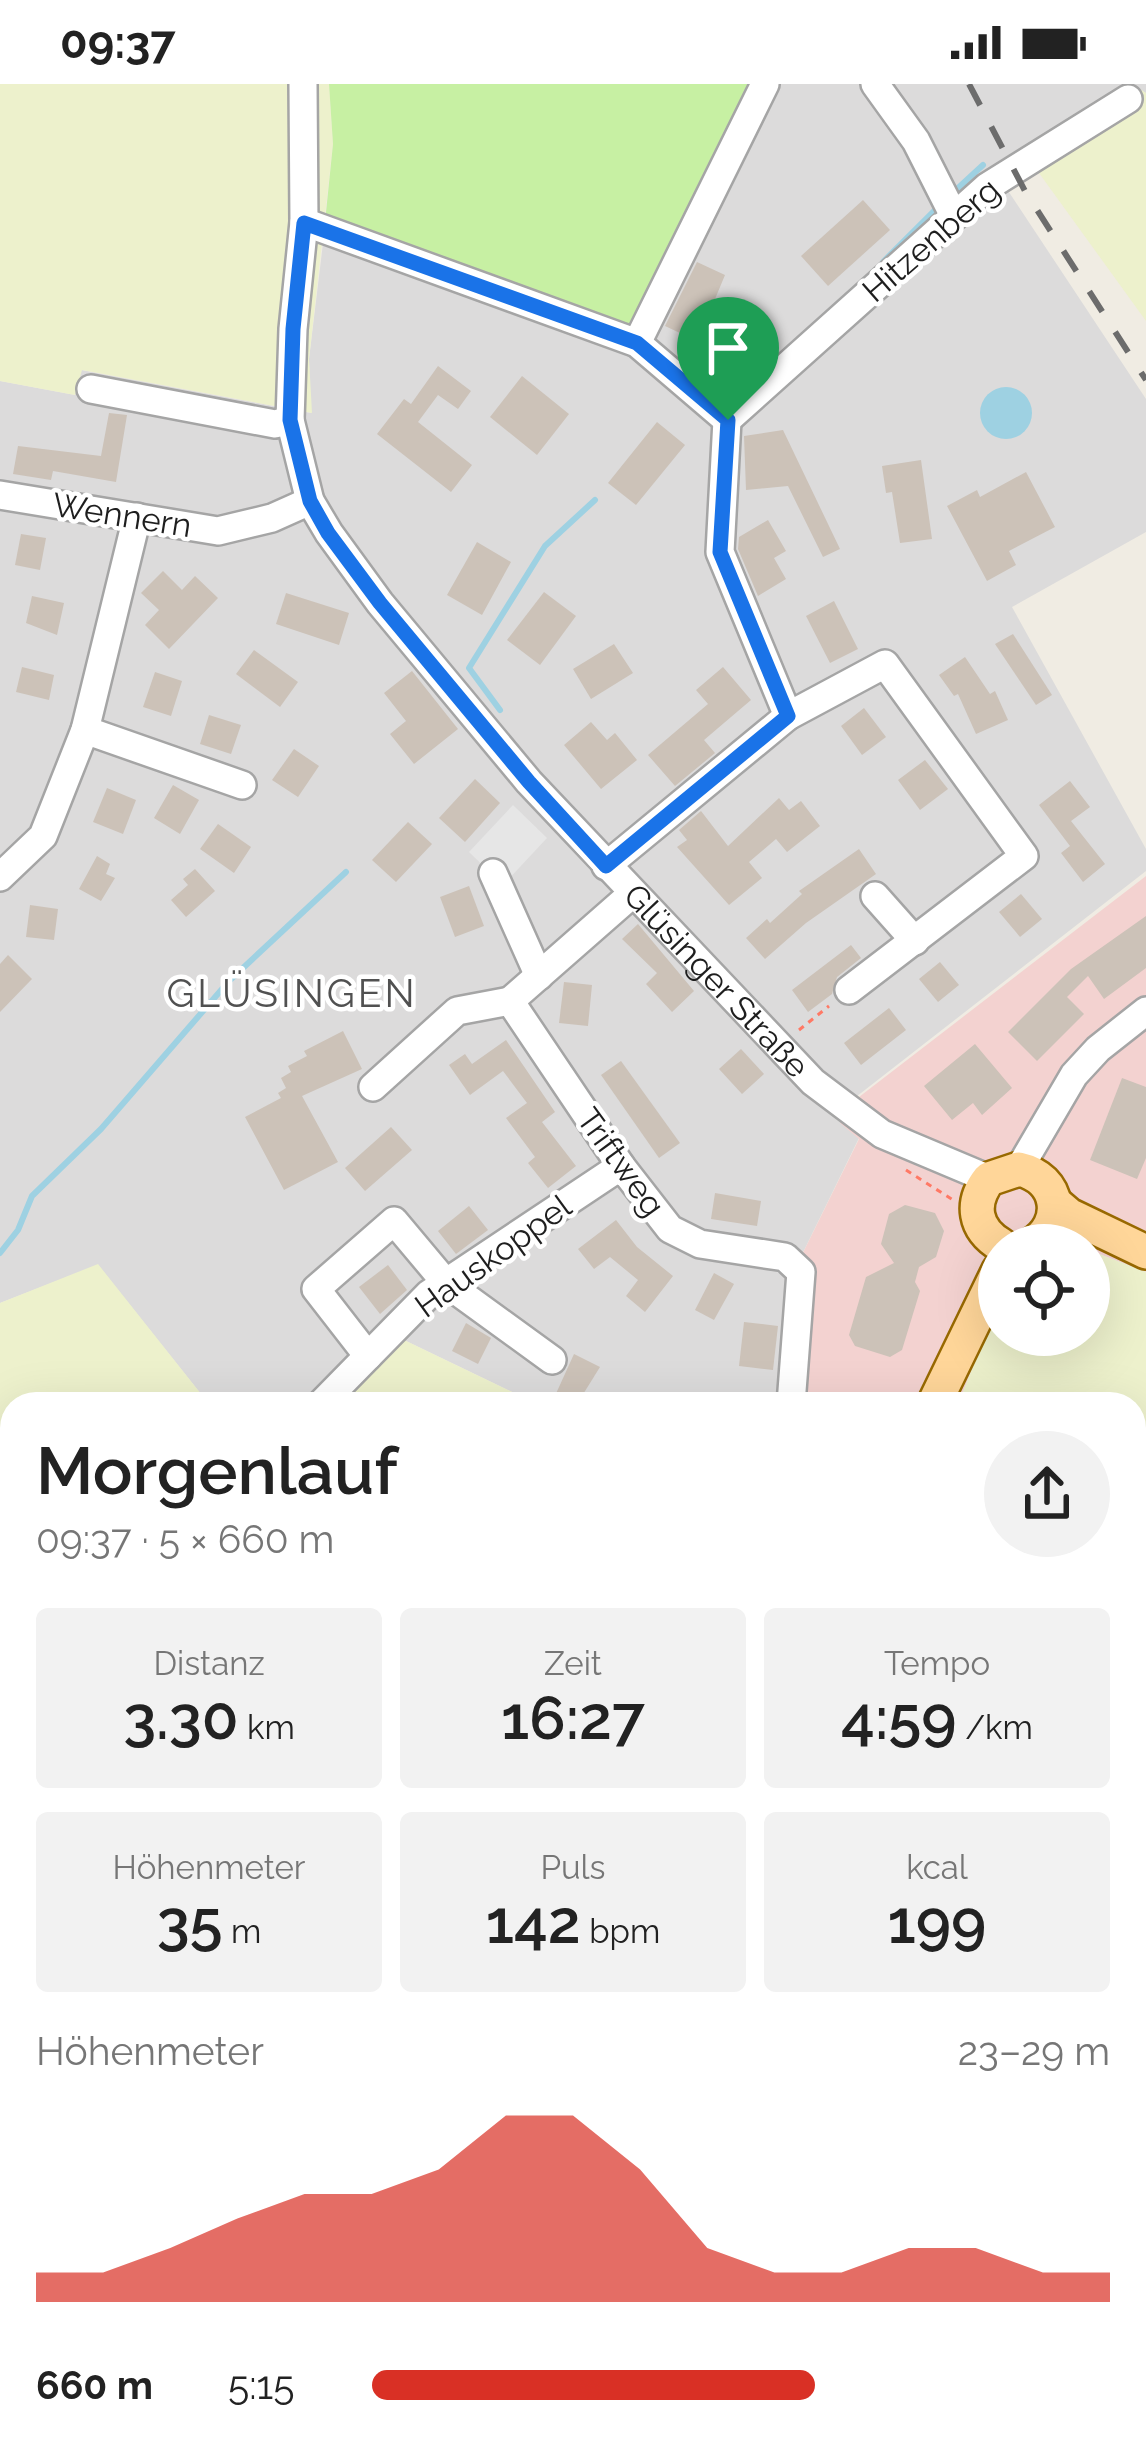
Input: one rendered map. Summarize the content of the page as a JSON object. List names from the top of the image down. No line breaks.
{"streets":{"main road":["Glüsinger Straße"],"street":["Hitzenberg","Wennern","Triftweg","Hauskoppel"]},"crossings":[["Wennern","Glüsinger Straße"],["Triftweg","Hauskoppel"]],"districts":["GLÜSINGEN"],"page":{"status":"09:37","heading":["Morgenlauf","09:37 · 5 × 660 m"],"stats":[["Distanz","3.30 km"],["Zeit","16:27"],["Tempo","4:59 /km"],["Höhenmeter","35 m"],["Puls","142 bpm"],["kcal","199"]],"chart":["Höhenmeter","23–29 m"],"list":[{"name":"660 m","note":"5:15"}]}}
